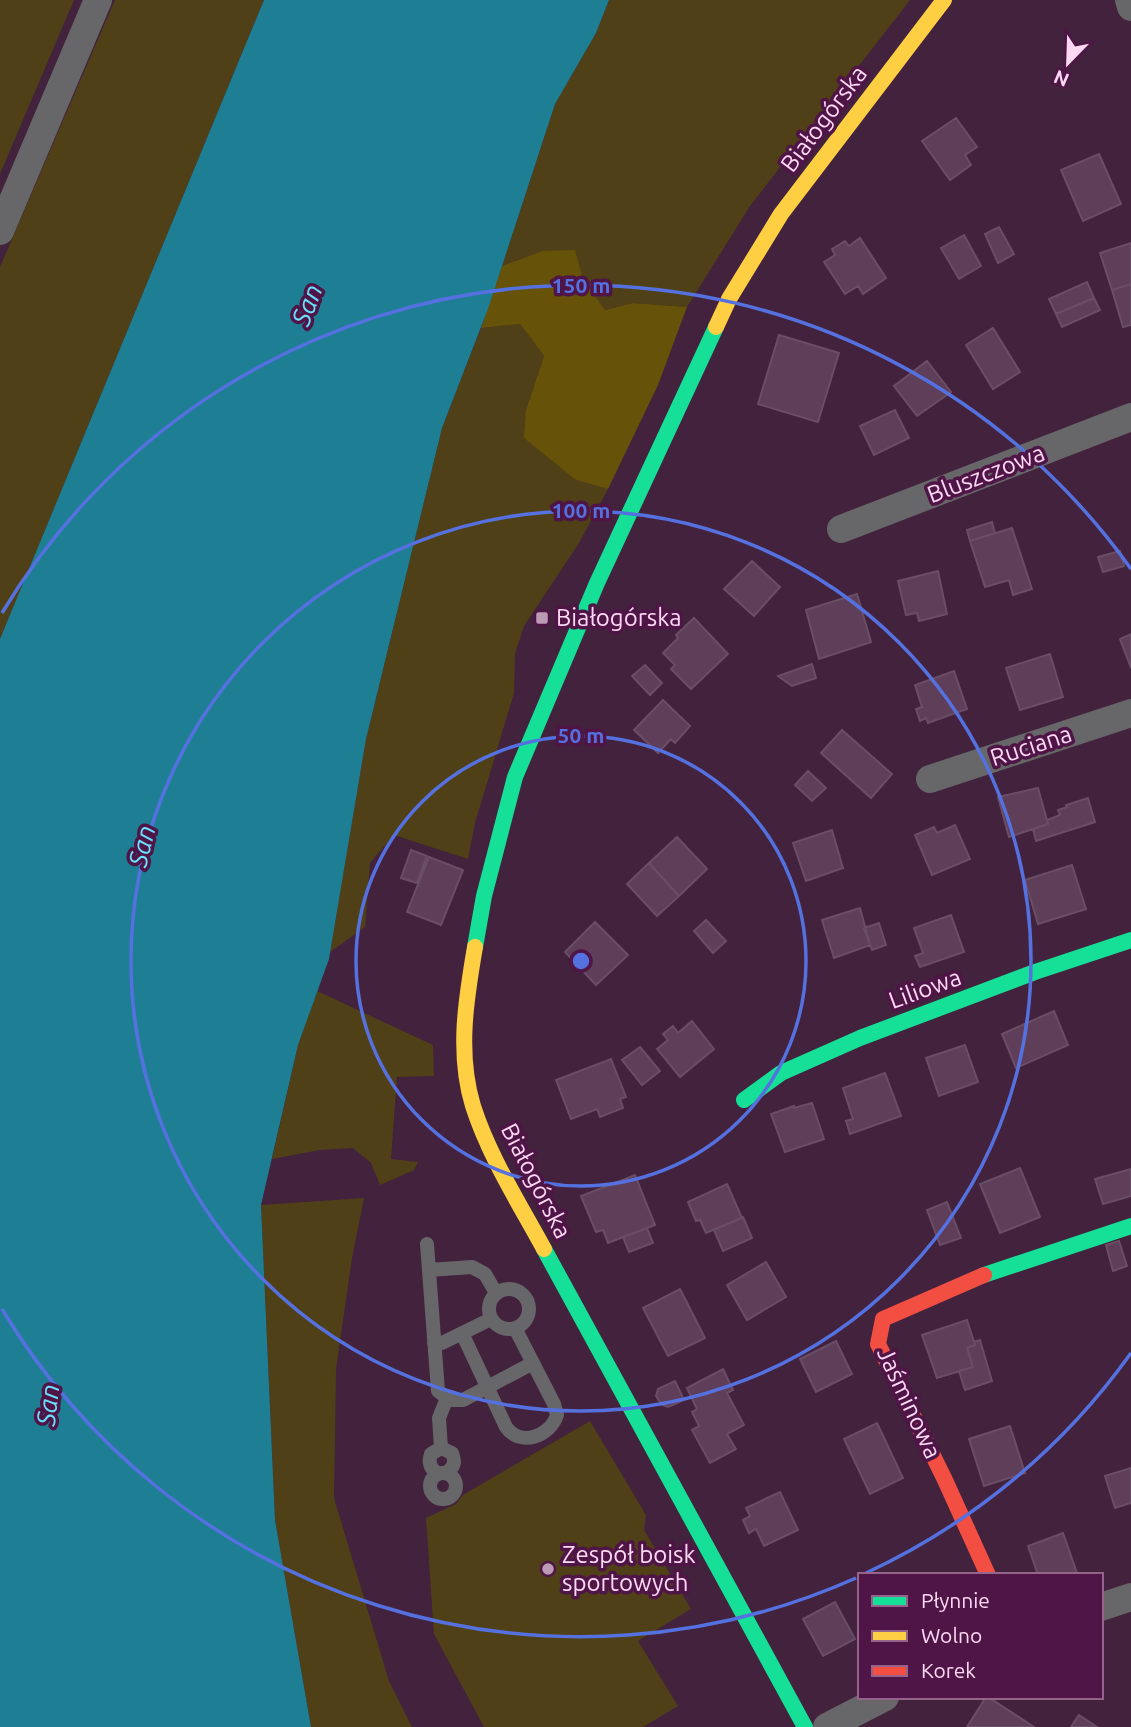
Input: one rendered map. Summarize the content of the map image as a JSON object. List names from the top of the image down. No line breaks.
{"streets":{"street":["Białogórska","Bluszczowa","Ruciana","Liliowa","Jaśminowa"]},"water":["San"],"places":{"transit":["Białogórska"],"other":["Zespół boisk sportowych"]},"legend":["Płynnie","Wolno","Korek"],"north":"bottom left","rings":["150 m","100 m","50 m"]}
